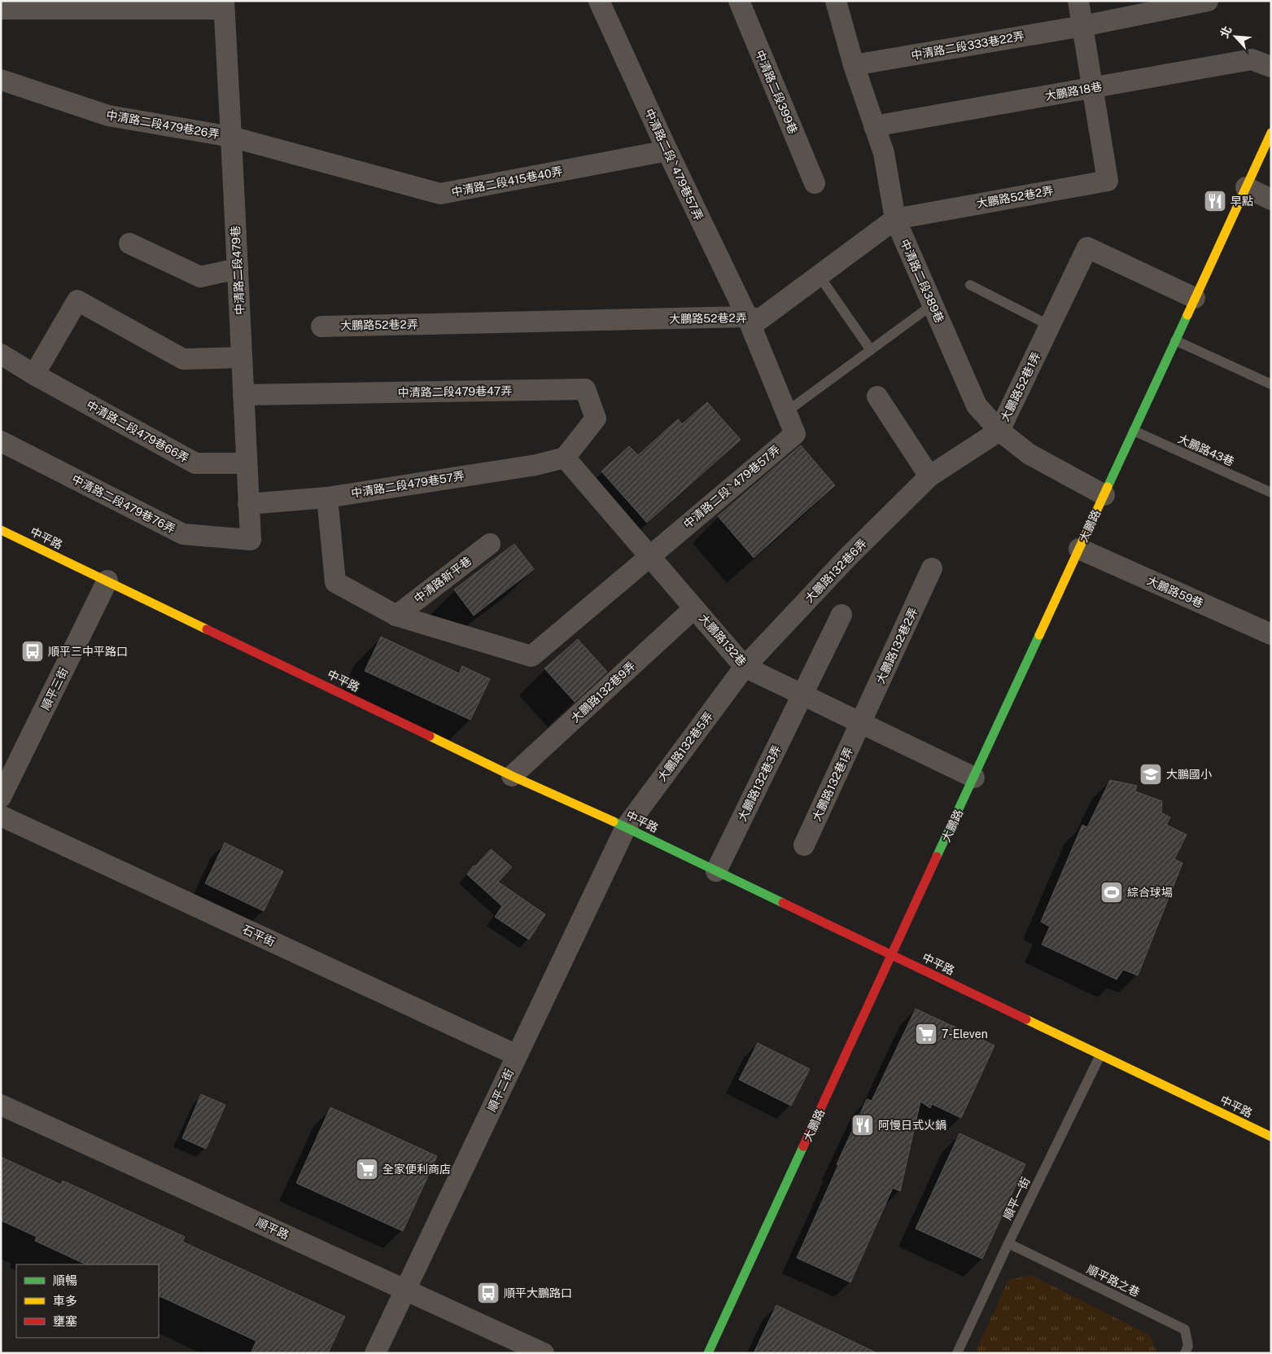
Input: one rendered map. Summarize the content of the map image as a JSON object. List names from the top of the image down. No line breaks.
{"streets":{"street":["中清路二段333巷22弄","大鵬路18巷","中清路二段399巷","中清路二段479巷26弄","中清路二段ˋ479巷57弄","中清路二段415巷40弄","大鵬路52巷2弄","中清路二段479巷","中清路二段389巷","大鵬路52巷1弄","中清路二段479巷47弄","中清路二段479巷66弄","中清路二段479巷57弄","中清路二段479巷76弄","大鵬路","中平路","大鵬路132巷6弄","中清路新平巷","大鵬路59巷","大鵬路132巷","大鵬路132巷2弄","順平三街","大鵬路132巷9弄","大鵬路132巷5弄","大鵬路132巷3弄","大鵬路132巷1弄","石平街","順平二街","順平路"],"lane":["大鵬路43巷","順平一街","順平路之巷"]},"crossings":[["中清路二段333巷22弄","中清路二段389巷"],["大鵬路18巷","大鵬路52巷2弄"],["大鵬路18巷","中清路二段389巷"],["中清路二段479巷26弄","中清路二段415巷40弄"],["中清路二段479巷26弄","中清路二段479巷"],["中清路二段ˋ479巷57弄","中清路二段415巷40弄"],["中清路二段ˋ479巷57弄","大鵬路52巷2弄"],["中清路二段ˋ479巷57弄","中清路二段479巷57弄"],["中清路二段ˋ479巷57弄","中清路新平巷"],["中清路二段ˋ479巷57弄","大鵬路132巷"],["中清路二段415巷40弄","中清路二段479巷"],["大鵬路52巷2弄","中清路二段389巷"],["中清路二段479巷","中清路二段479巷47弄"],["中清路二段479巷","中清路二段479巷66弄"],["中清路二段479巷","中清路二段479巷57弄"],["中清路二段479巷","中清路二段479巷76弄"],["中清路二段389巷","大鵬路52巷1弄"],["中清路二段389巷","大鵬路"],["大鵬路52巷1弄","大鵬路"],["大鵬路52巷1弄","大鵬路132巷6弄"],["中清路二段479巷47弄","中清路二段479巷57弄"],["中清路二段479巷47弄","大鵬路132巷"],["大鵬路43巷","大鵬路"],["中清路二段479巷57弄","大鵬路132巷"],["大鵬路","中平路"],["大鵬路","大鵬路59巷"],["大鵬路","大鵬路132巷"],["中平路","順平三街"],["中平路","大鵬路132巷9弄"],["中平路","大鵬路132巷5弄"],["中平路","大鵬路132巷3弄"],["中平路","順平二街"],["中平路","順平一街"],["大鵬路132巷6弄","大鵬路132巷"],["大鵬路132巷6弄","大鵬路132巷5弄"],["大鵬路132巷","大鵬路132巷2弄"],["大鵬路132巷","大鵬路132巷9弄"],["大鵬路132巷","大鵬路132巷5弄"],["大鵬路132巷","大鵬路132巷3弄"],["大鵬路132巷","大鵬路132巷1弄"],["大鵬路132巷2弄","大鵬路132巷1弄"],["大鵬路132巷5弄","順平二街"],["石平街","順平二街"],["順平二街","順平路"],["順平一街","順平路之巷"]],"places":{"restaurant":["早點","阿慢日式火鍋"],"bus stop":["順平三中平路口","順平大鵬路口"],"school or university":["大鵬國小"],"sports":["綜合球場"],"supermarket":["7-Eleven","全家便利商店"]},"legend":["順暢","車多","壅塞"],"north":"top left"}
